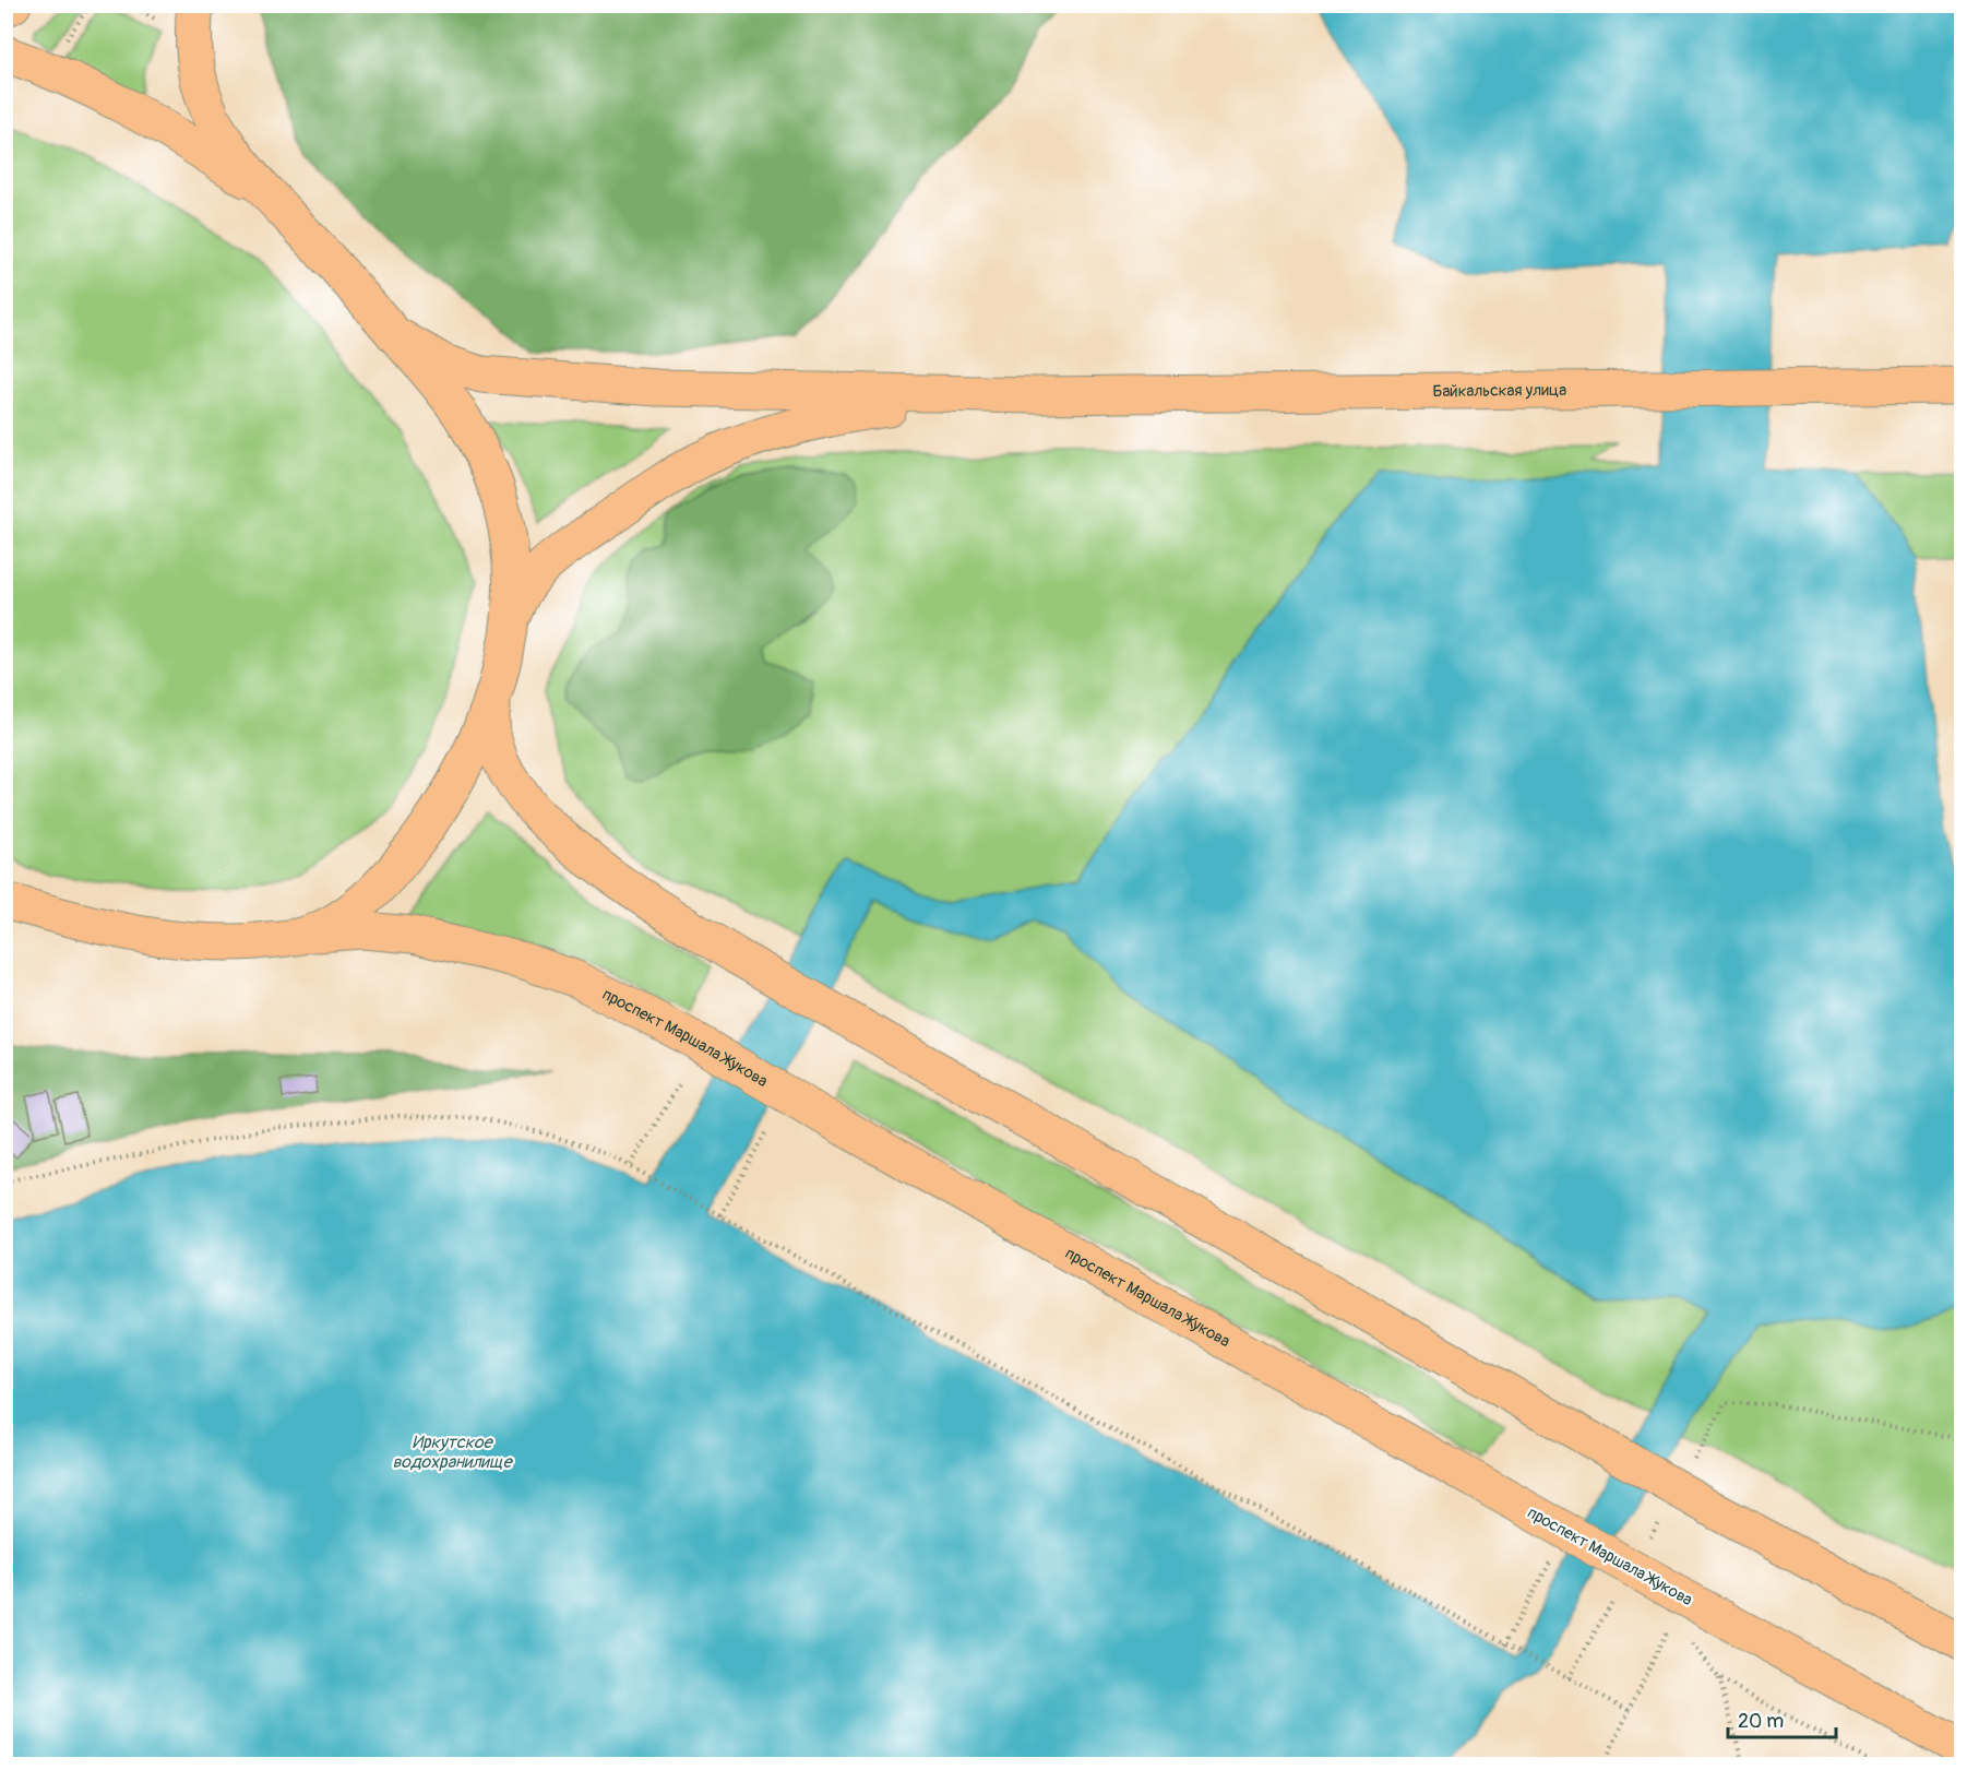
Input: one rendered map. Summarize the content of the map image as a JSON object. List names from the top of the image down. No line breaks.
{"streets":{"main road":["Байкальская улица","проспект Маршала Жукова"]},"water":["Иркутское водохранилище"],"scale_bar":"20 m"}
